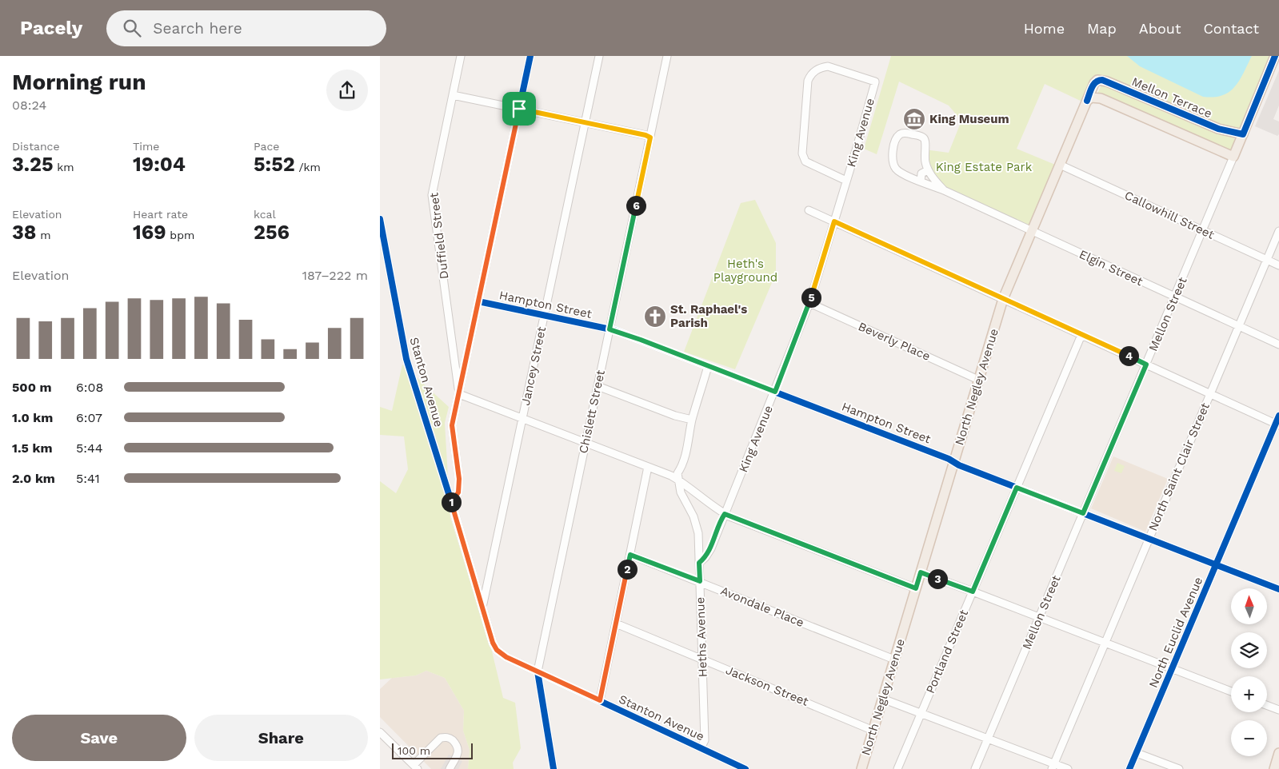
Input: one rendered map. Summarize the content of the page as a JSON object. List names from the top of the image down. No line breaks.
{"streets":{"main road":["Mellon Terrace","Mellon Street","North Negley Avenue"],"street":["King Avenue","Callowhill Street","Duffield Street","Elgin Street","Hampton Street","Beverly Place","Jancey Street","Stanton Avenue","Chislett Street","North Saint Clair Street","Avondale Place","North Euclid Avenue","Heths Avenue","Portland Street","Jackson Street"]},"crossings":[["Mellon Terrace","Mellon Street"],["Mellon Terrace","North Negley Avenue"],["King Avenue","Hampton Street"],["King Avenue","Beverly Place"],["King Avenue","Heths Avenue"],["Callowhill Street","Mellon Street"],["Callowhill Street","North Negley Avenue"],["Callowhill Street","North Saint Clair Street"],["Elgin Street","Mellon Street"],["Elgin Street","North Negley Avenue"],["Elgin Street","North Saint Clair Street"],["Hampton Street","Mellon Street"],["Hampton Street","Jancey Street"],["Hampton Street","North Negley Avenue"],["Hampton Street","Chislett Street"],["Hampton Street","North Saint Clair Street"],["Hampton Street","North Euclid Avenue"],["Hampton Street","Heths Avenue"],["Hampton Street","Portland Street"],["Beverly Place","North Negley Avenue"],["Jancey Street","Stanton Avenue"],["Stanton Avenue","Chislett Street"],["Stanton Avenue","Heths Avenue"],["North Negley Avenue","Avondale Place"],["North Negley Avenue","Jackson Street"],["Avondale Place","Heths Avenue"],["Heths Avenue","Jackson Street"]],"parks":["King Estate Park","Heth's Playground"],"places":{"museum":["King Museum"],"church":["St. Raphael's Parish"]},"scale_bar":"100 m","north":"top","page":{"header":"Pacely","search":"Search here","nav":["Home","Map","About","Contact"],"heading":["Morning run","08:24"],"stats":[["Distance","3.25 km"],["Time","19:04"],["Pace","5:52 /km"],["Elevation","38 m"],["Heart rate","169 bpm"],["kcal","256"]],"pins":["6","5","4","1","2","3"],"chart":["Elevation","187–222 m"],"list":[{"name":"500 m","note":"6:08"},{"name":"1.0 km","note":"6:07"},{"name":"1.5 km","note":"5:44"},{"name":"2.0 km","note":"5:41"}],"map_buttons":["+","−"],"buttons":["Save","Share"],"scale":"100 m"}}
